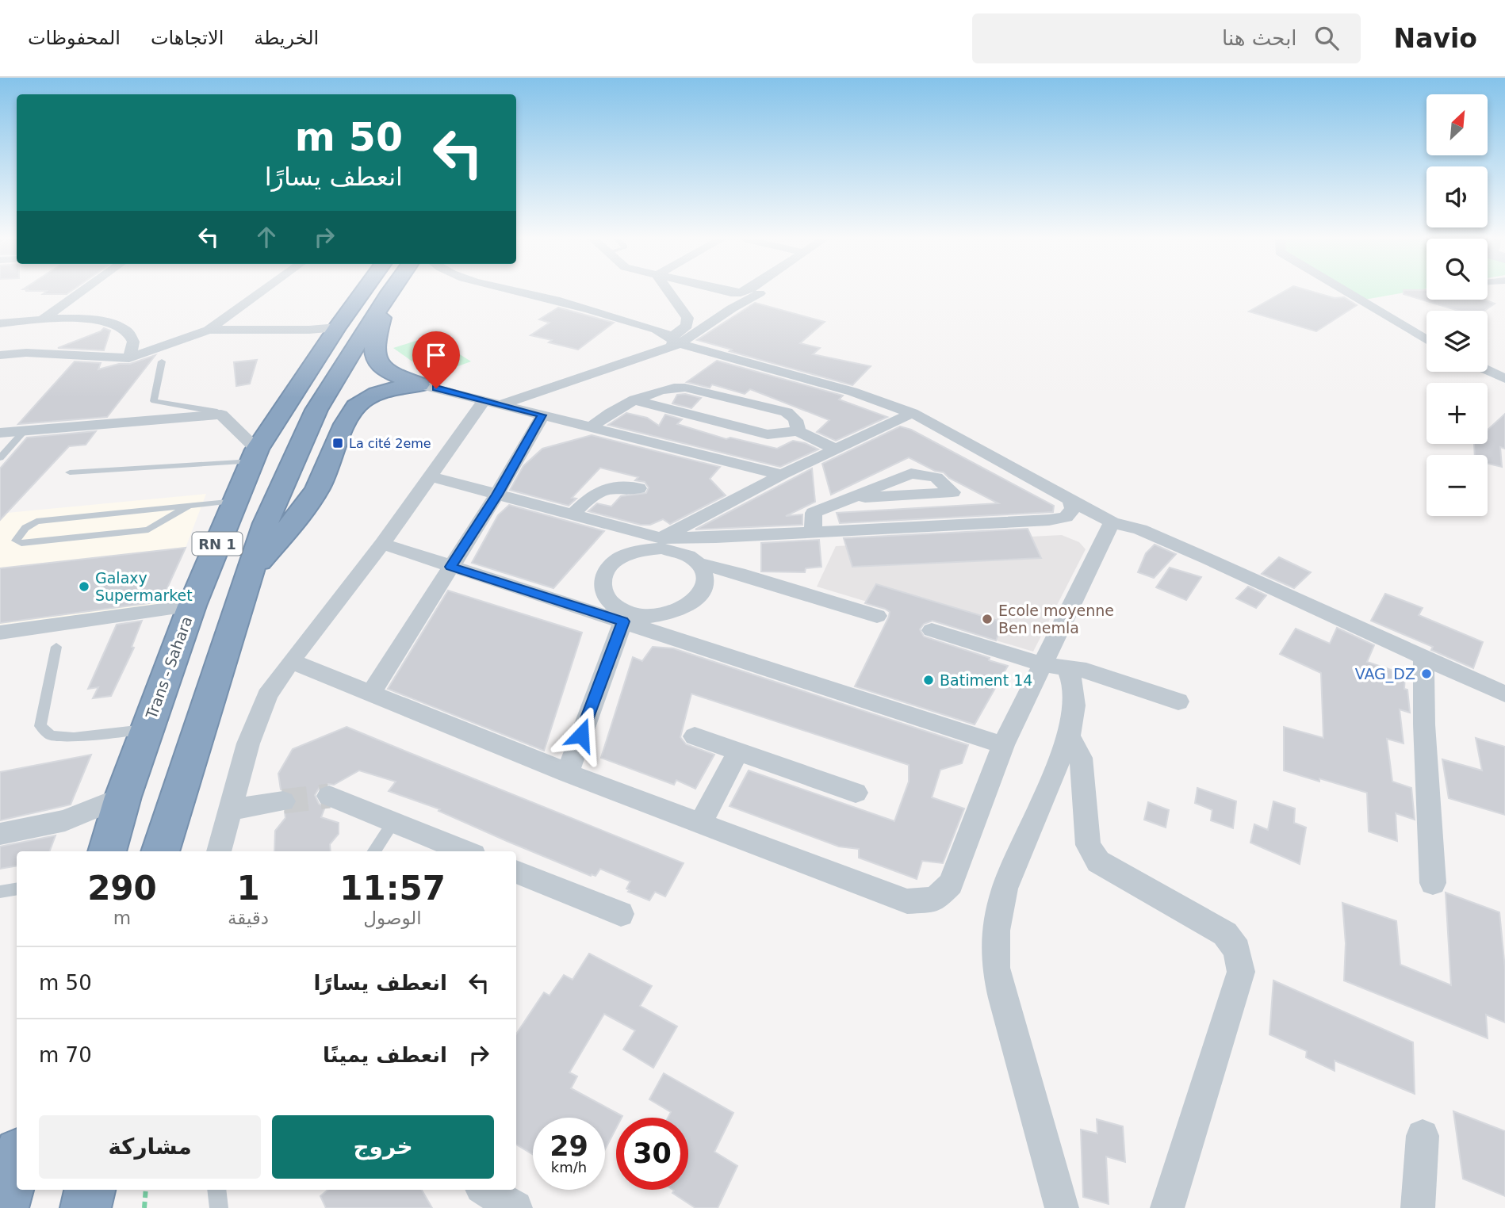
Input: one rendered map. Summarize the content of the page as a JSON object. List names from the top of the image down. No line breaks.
{"streets":{"highway":["RN 1","Trans - Sahara"]},"places":{"transit":["La cité 2eme"],"other":["Galaxy Supermarket","Ecole moyenne Ben nemla","VAG_DZ","Batiment 14"]},"north":"top right","page":{"header":"Navio","search":"ابحث هنا","nav":["الخريطة","الاتجاهات","المحفوظات"],"map_buttons":["+","−"],"turn":["50 m","انعطف يسارًا"],"eta":["11:57","الوصول","1","دقيقة","290","m"],"list":[{"name":"انعطف يسارًا","value":"50 m"},{"name":"انعطف يمينًا","value":"70 m"}],"buttons":["خروج","مشاركة"],"speed":"29 km/h","limit":"30"}}
